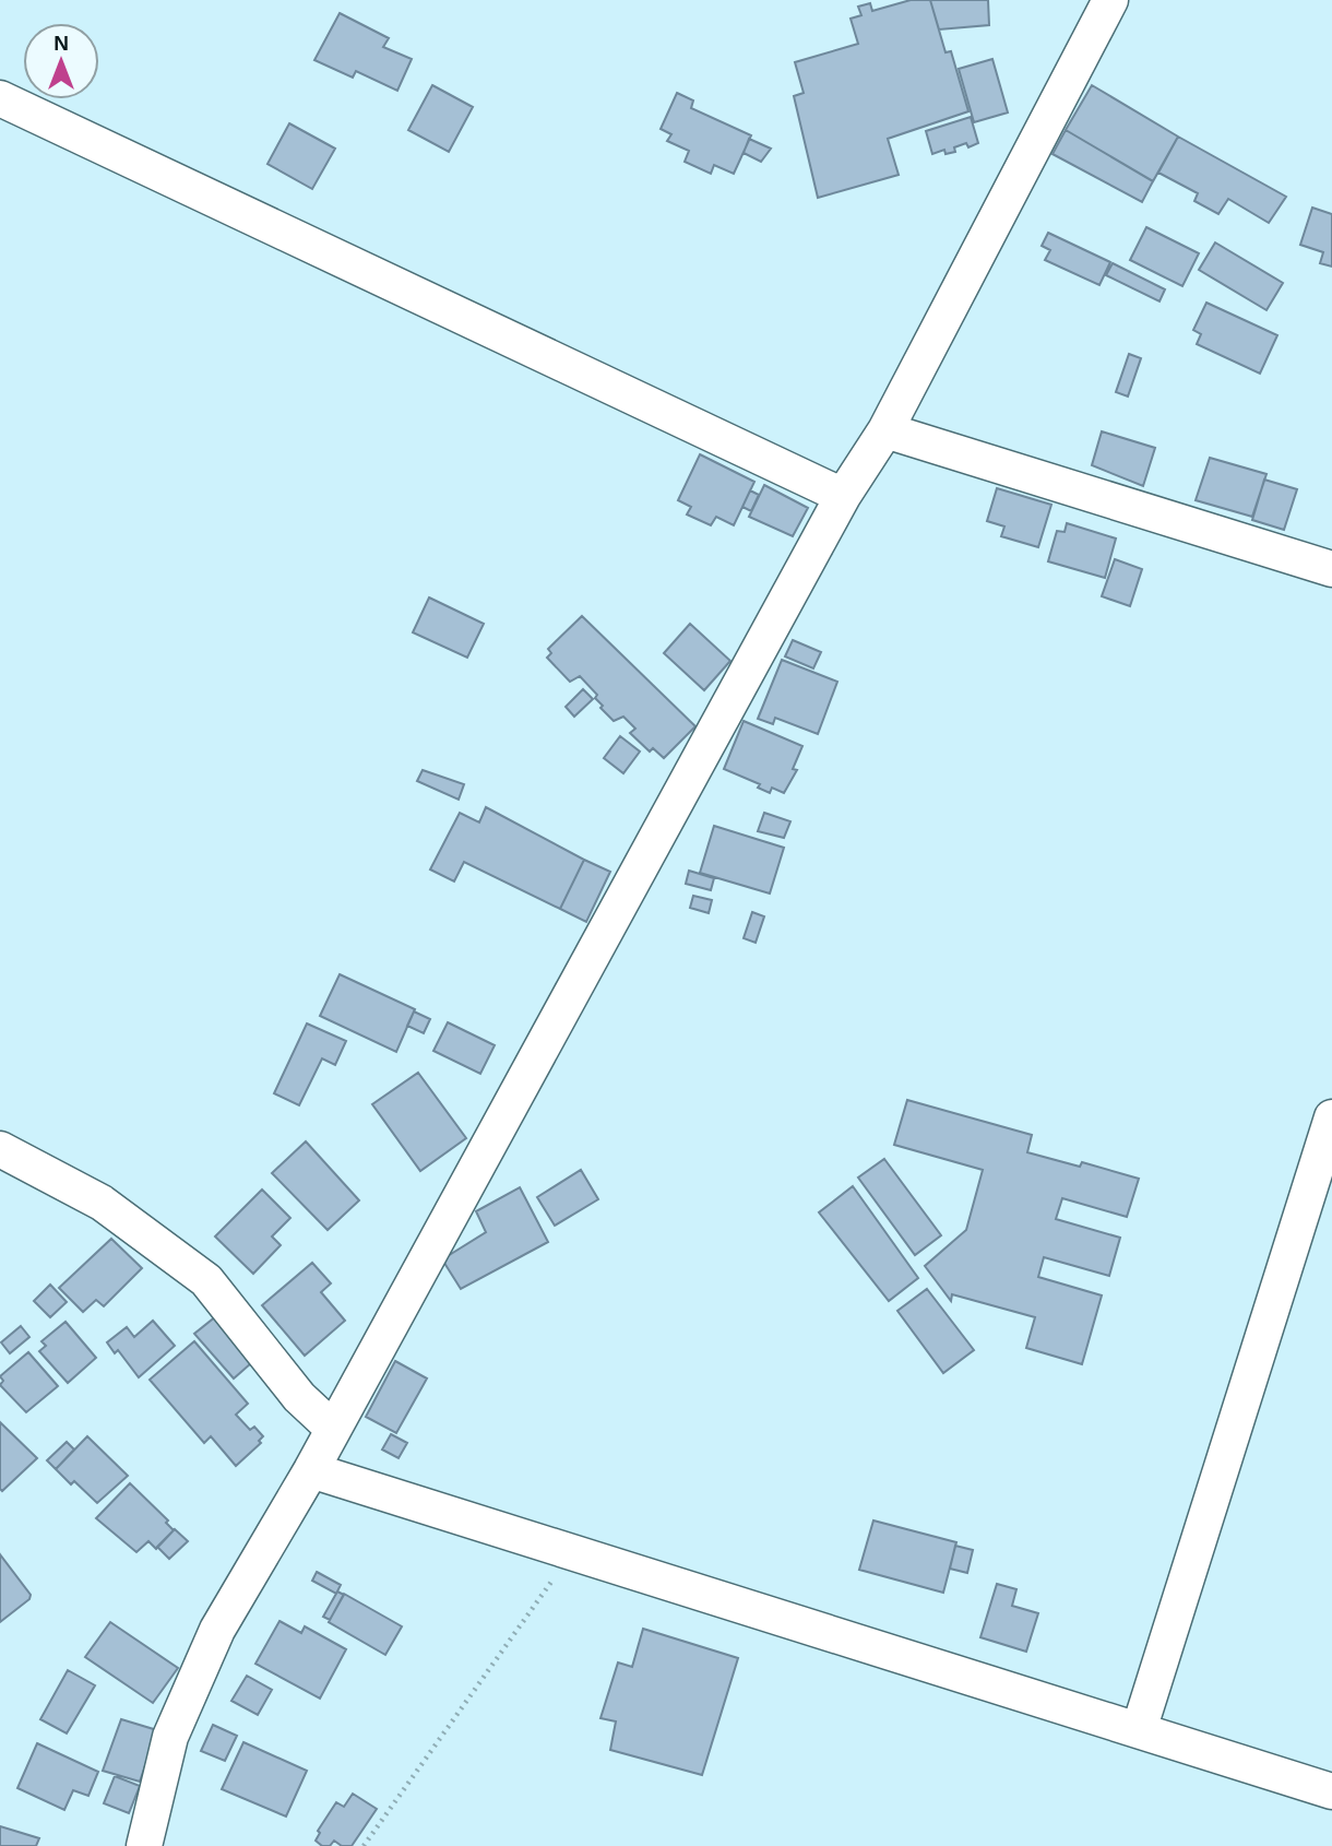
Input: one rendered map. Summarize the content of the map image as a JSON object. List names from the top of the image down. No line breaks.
{"north":"top"}
